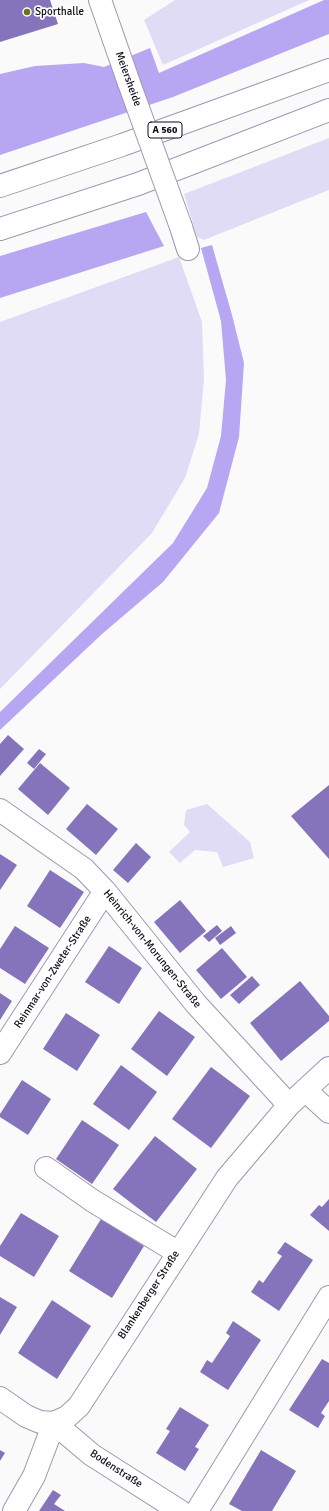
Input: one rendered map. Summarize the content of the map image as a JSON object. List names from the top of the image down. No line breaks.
{"streets":{"main road":["Meiersheide","A 560","Heinrich-von-Morungen-Straße","Reinmar-von-Zweter-Straße","Blankenberger Straße","Bodenstraße"]},"crossings":[["Heinrich-von-Morungen-Straße","Reinmar-von-Zweter-Straße"],["Heinrich-von-Morungen-Straße","Blankenberger Straße"],["Blankenberger Straße","Bodenstraße"]],"places":["Sporthalle"]}
